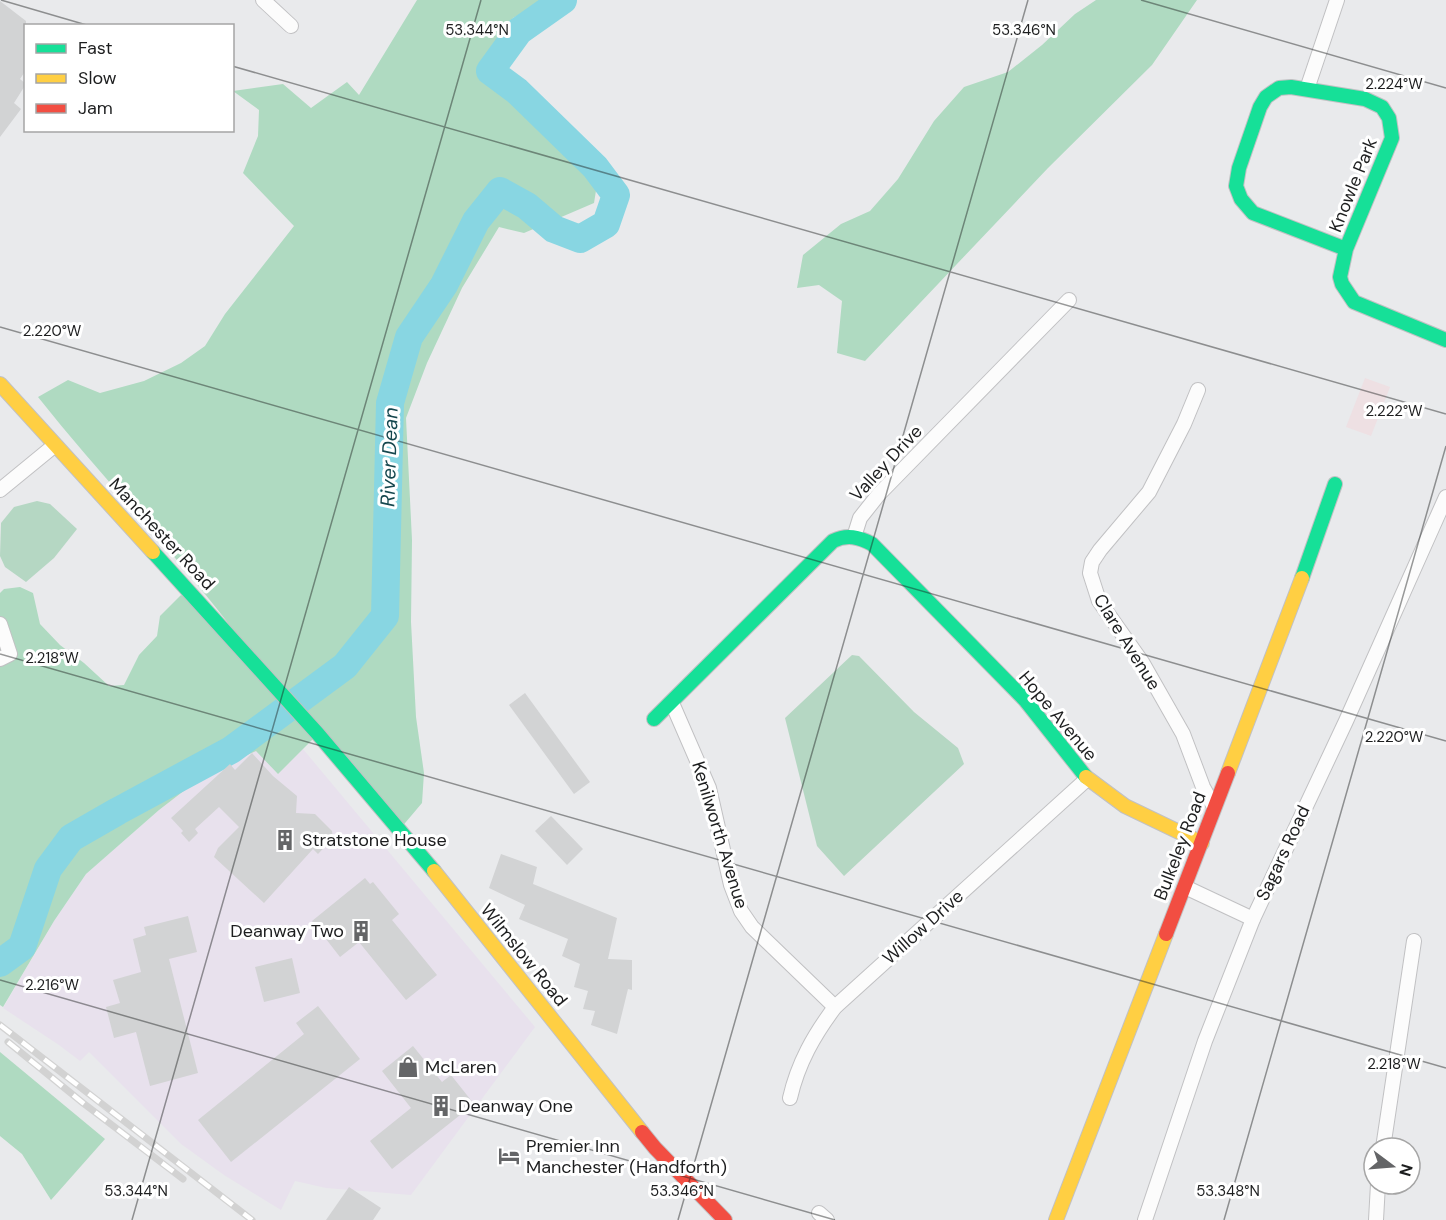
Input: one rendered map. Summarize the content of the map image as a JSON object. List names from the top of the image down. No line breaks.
{"streets":{"street":["Knowle Park","Valley Drive","Manchester Road","Clare Avenue","Hope Avenue","Kenilworth Avenue","Bulkeley Road","Sagars Road","Willow Drive","Wilmslow Road"]},"crossings":[["Valley Drive","Hope Avenue"],["Manchester Road","Wilmslow Road"],["Clare Avenue","Bulkeley Road"],["Hope Avenue","Bulkeley Road"],["Hope Avenue","Willow Drive"],["Kenilworth Avenue","Willow Drive"]],"water":["River Dean"],"places":{"building":["Stratstone House","Deanway Two","Deanway One"],"shop":["McLaren"],"hotel":["Premier Inn Manchester (Handforth)"]},"legend":["Fast","Slow","Jam"],"north":"right","coordinates":["53.344°N","53.346°N","2.224°W","2.220°W","2.222°W","2.218°W","2.216°W","53.348°N"]}
